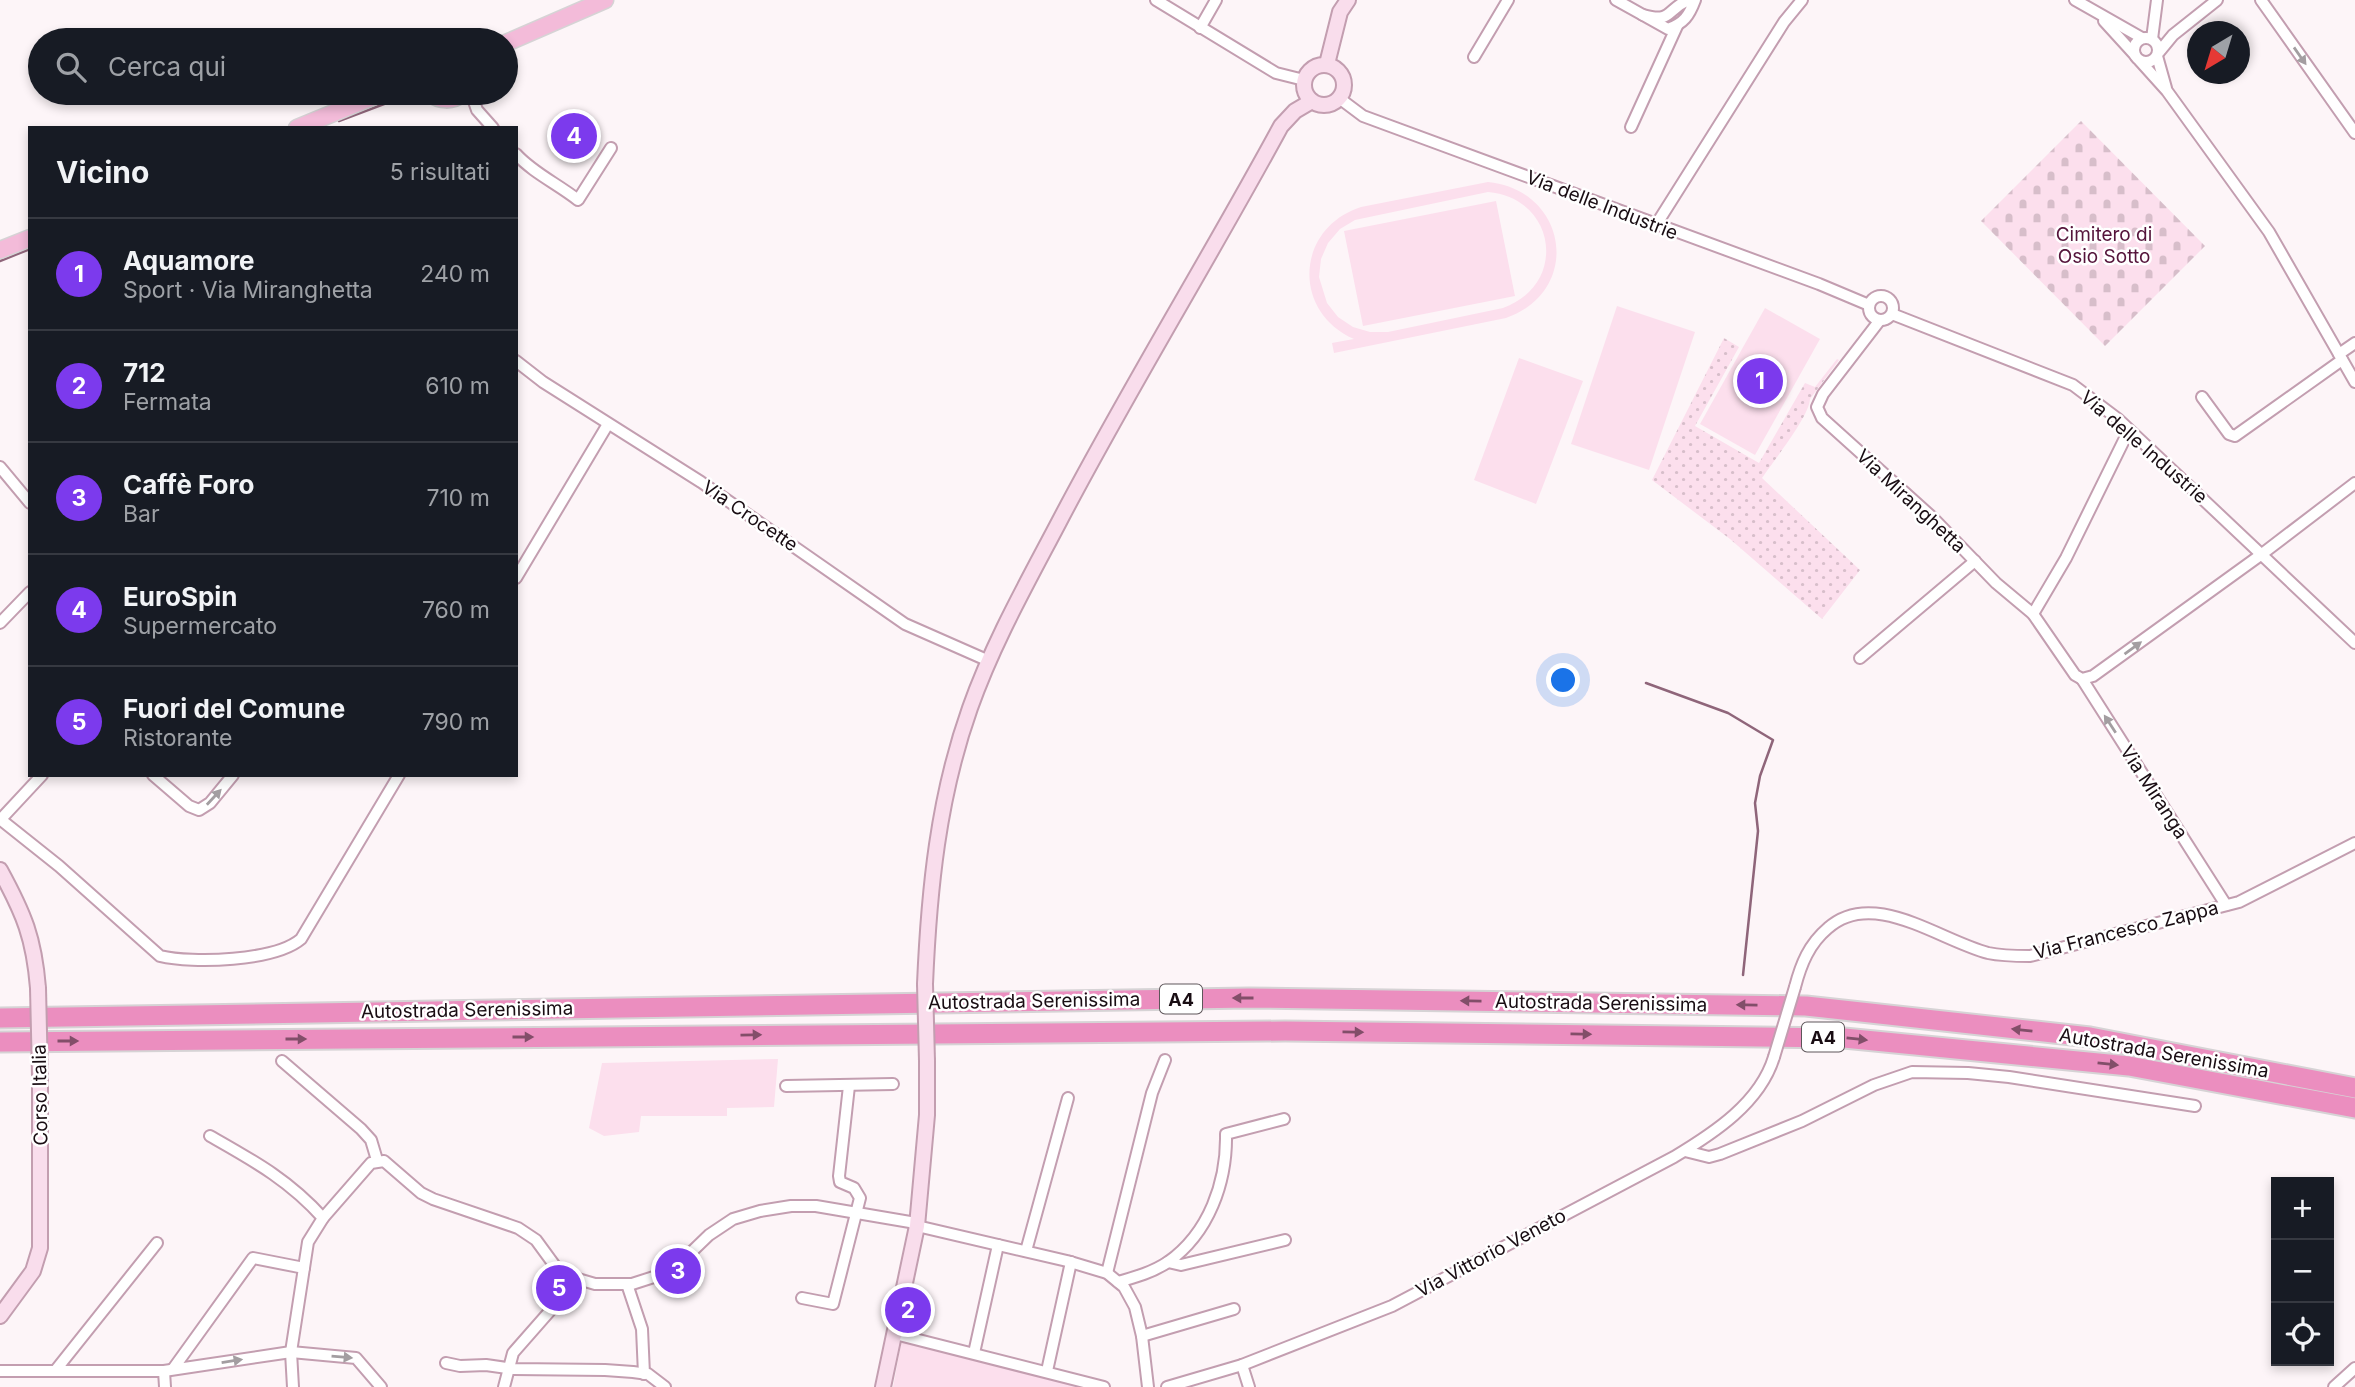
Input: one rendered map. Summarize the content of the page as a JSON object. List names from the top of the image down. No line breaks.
{"streets":{"highway":["A4","Autostrada Serenissima"],"street":["Via delle Industrie","Via Miranghetta","Via Crocette","Via Miranga","Via Francesco Zappa","Corso Italia","Via Vittorio Veneto"]},"crossings":[["Via delle Industrie","Via Miranghetta"],["Via Miranghetta","Via Miranga"],["Via Miranga","Via Francesco Zappa"],["Via Francesco Zappa","Via Vittorio Veneto"]],"one_way":["Via Miranga"],"parks":["Cimitero di Osio Sotto"],"north":"bottom left","page":{"search":"Cerca qui","pins":["4","1","3","5","2"],"heading":["Vicino","5 risultati"],"list":[{"mark":"1","name":"Aquamore","note":"Sport · Via Miranghetta","value":"240 m"},{"mark":"2","name":"712","note":"Fermata","value":"610 m"},{"mark":"3","name":"Caffè Foro","note":"Bar","value":"710 m"},{"mark":"4","name":"EuroSpin","note":"Supermercato","value":"760 m"},{"mark":"5","name":"Fuori del Comune","note":"Ristorante","value":"790 m"}],"map_buttons":["+","−"]}}
